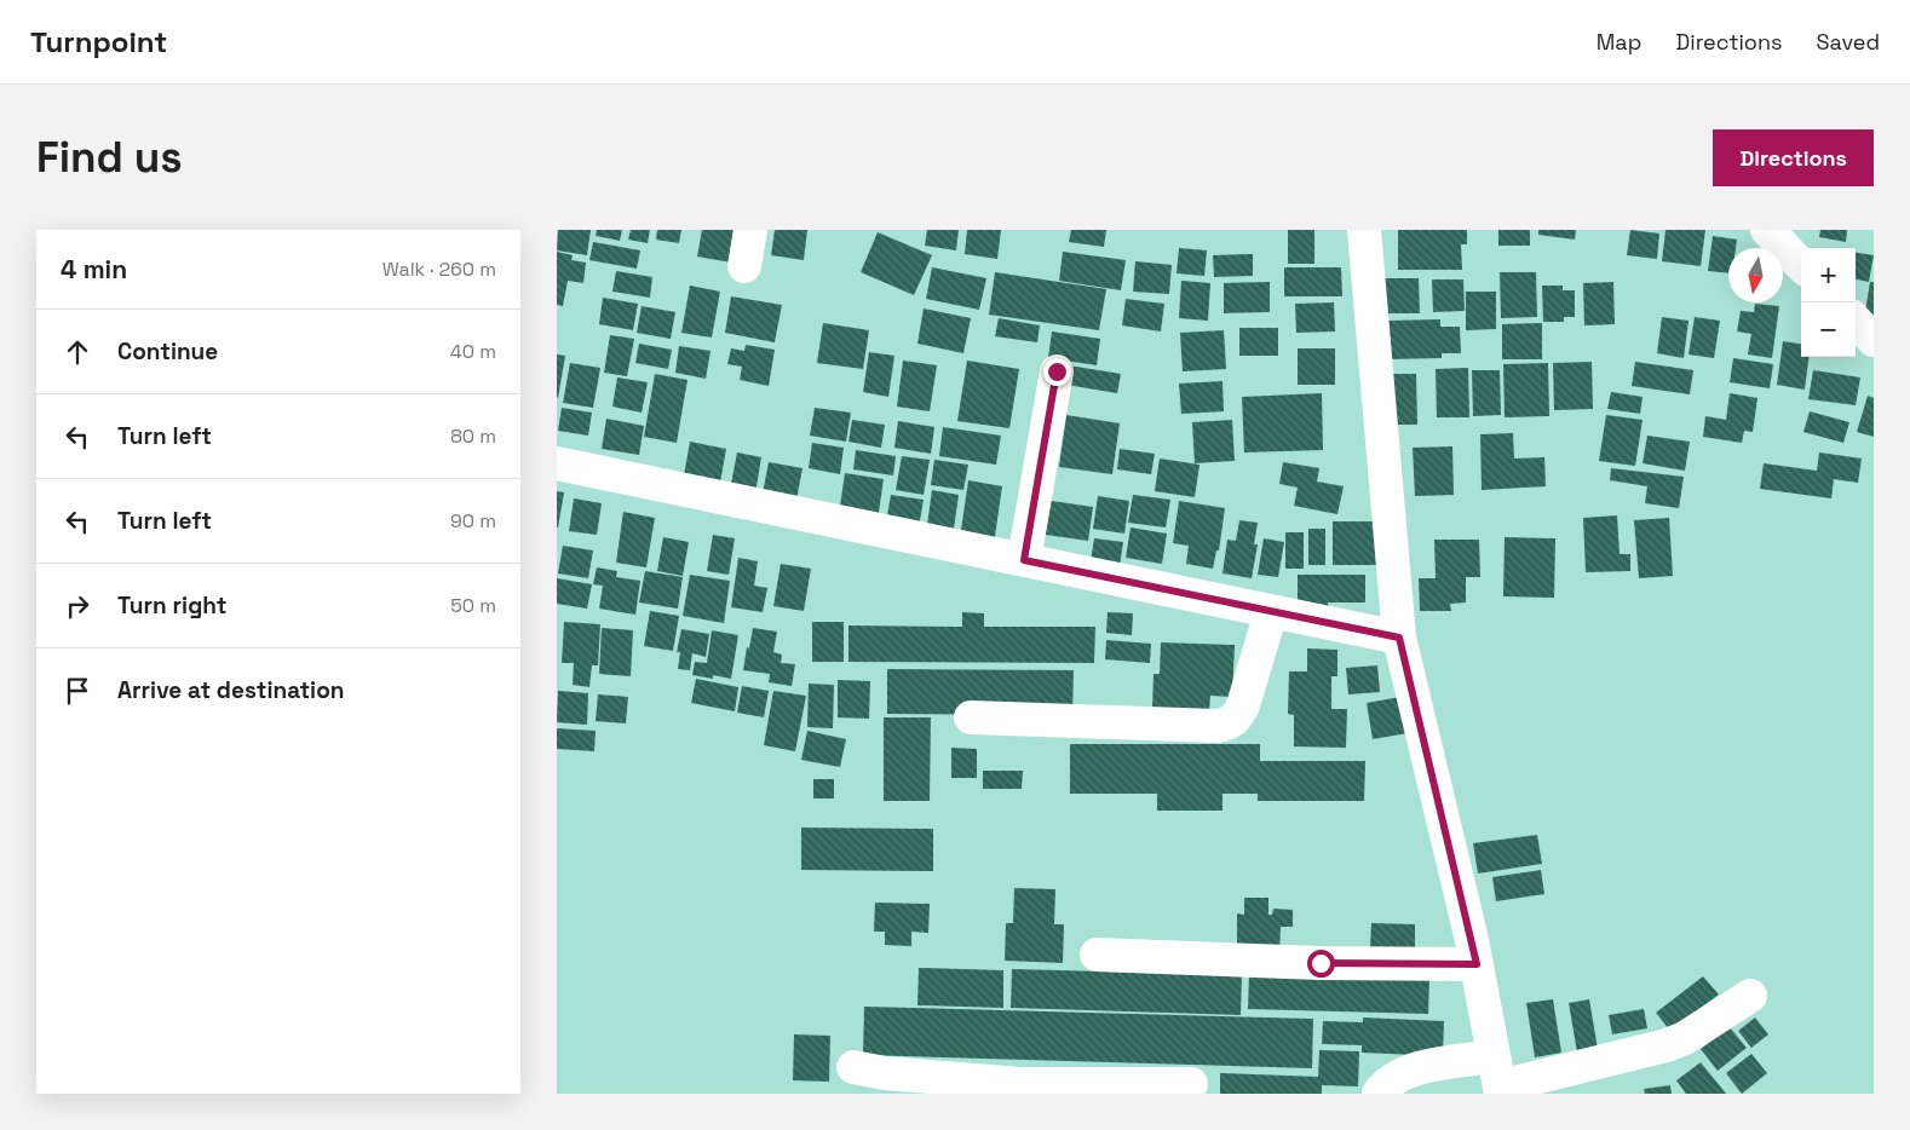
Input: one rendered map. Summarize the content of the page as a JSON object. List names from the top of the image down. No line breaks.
{"north":"bottom","page":{"header":"Turnpoint","nav":["Map","Directions","Saved"],"buttons":"Directions","title":"Find us","heading":["4 min","Walk · 260 m"],"map_buttons":["+","−"],"list":[["Continue","40 m"],["Turn left","80 m"],["Turn left","90 m"],["Turn right","50 m"],"Arrive at destination"]}}
